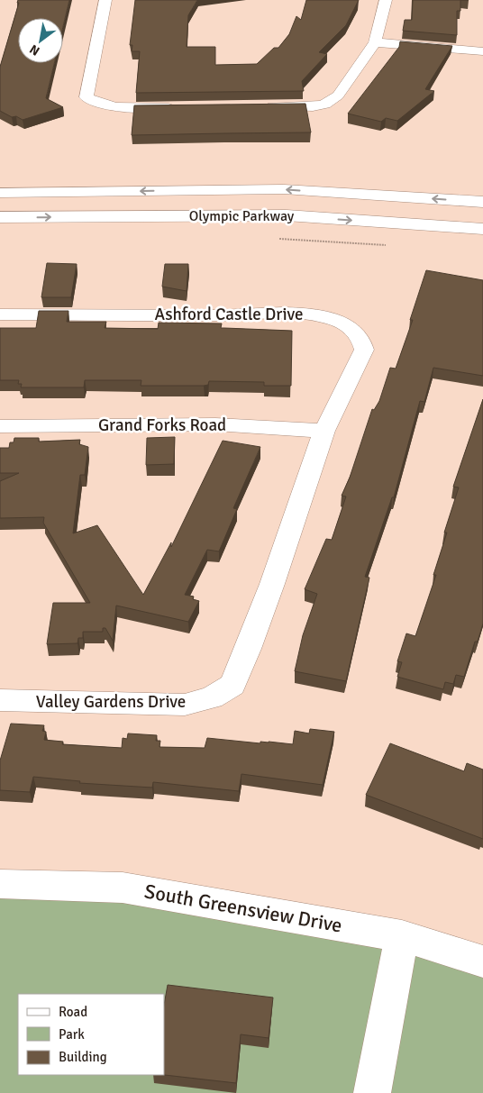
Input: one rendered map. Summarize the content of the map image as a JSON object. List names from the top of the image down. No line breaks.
{"streets":{"street":["Olympic Parkway","Ashford Castle Drive","Grand Forks Road","Valley Gardens Drive","South Greensview Drive"]},"crossings":[["Ashford Castle Drive","Grand Forks Road"],["Ashford Castle Drive","Valley Gardens Drive"]],"legend":["Road","Park","Building"],"north":"bottom left"}
